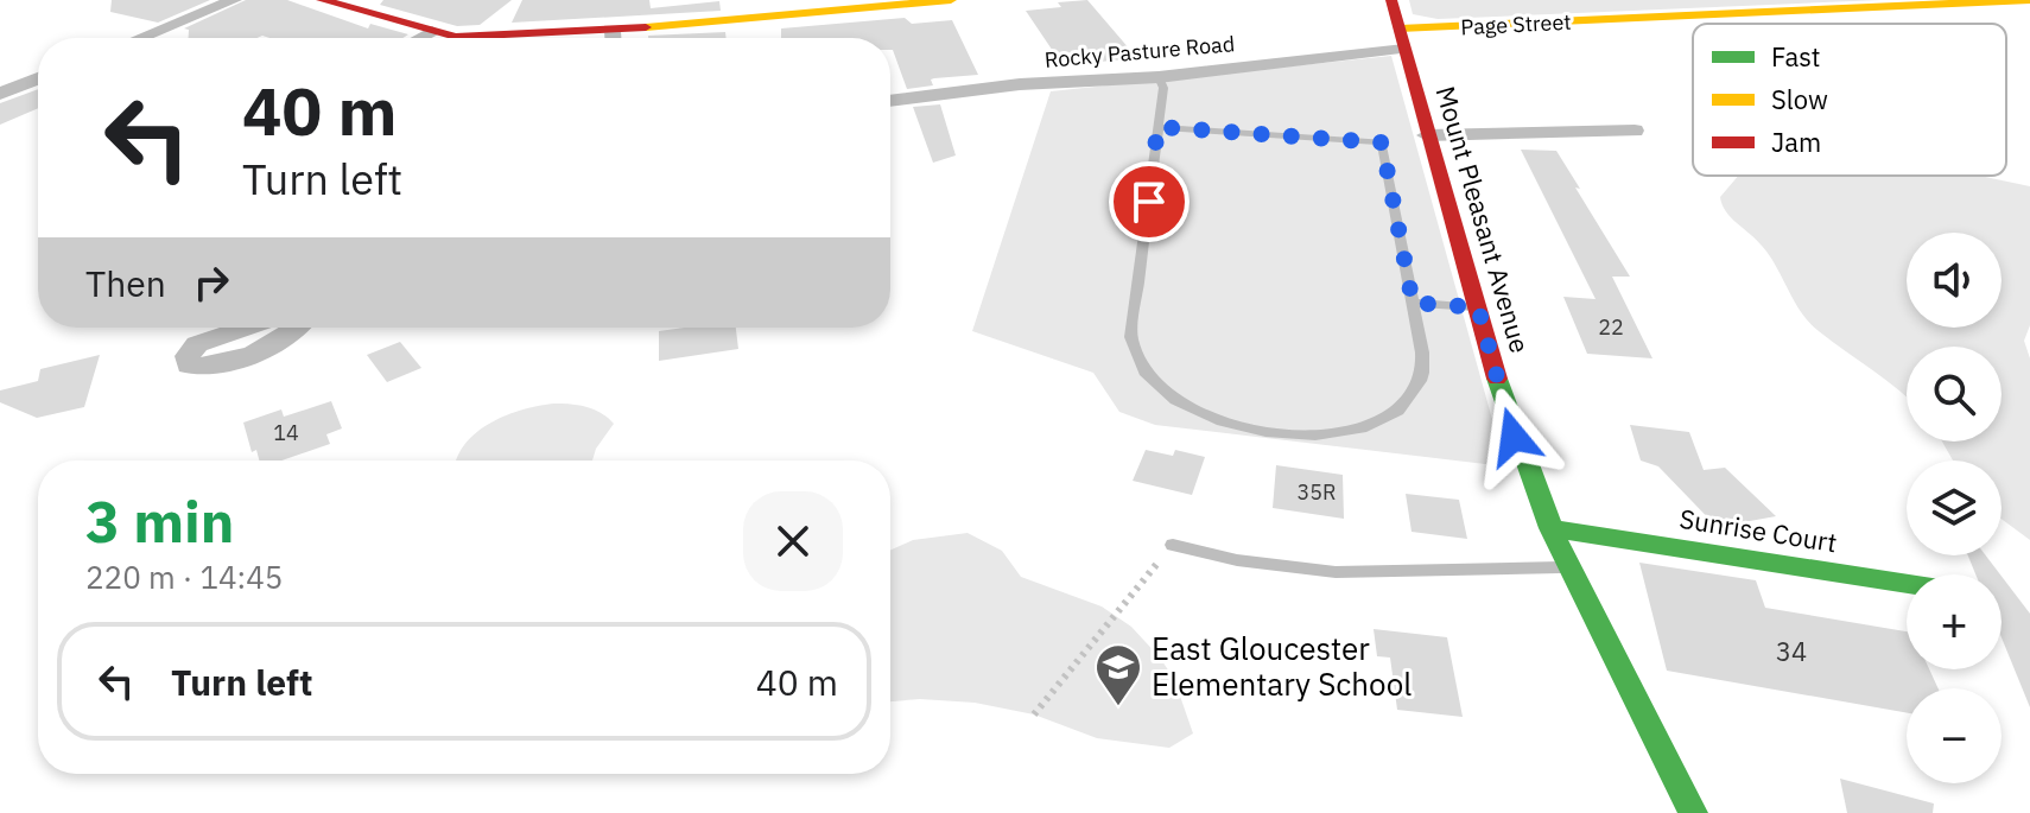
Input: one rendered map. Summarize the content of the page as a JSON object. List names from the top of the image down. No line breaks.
{"streets":{"street":["Page Street","Rocky Pasture Road","Mount Pleasant Avenue","Sunrise Court"]},"crossings":[["Page Street","Rocky Pasture Road"],["Page Street","Mount Pleasant Avenue"],["Rocky Pasture Road","Mount Pleasant Avenue"],["Mount Pleasant Avenue","Sunrise Court"]],"places":{"school or university":["East Gloucester Elementary School"]},"house_numbers":["22","14","35R","34"],"legend":["Fast","Slow","Jam"],"page":{"turn":["40 m","Turn left"],"map_buttons":["+","−"],"then":"Then","heading":["3 min","220 m · 14:45"],"list":[{"name":"Turn left","value":"40 m"}]}}
